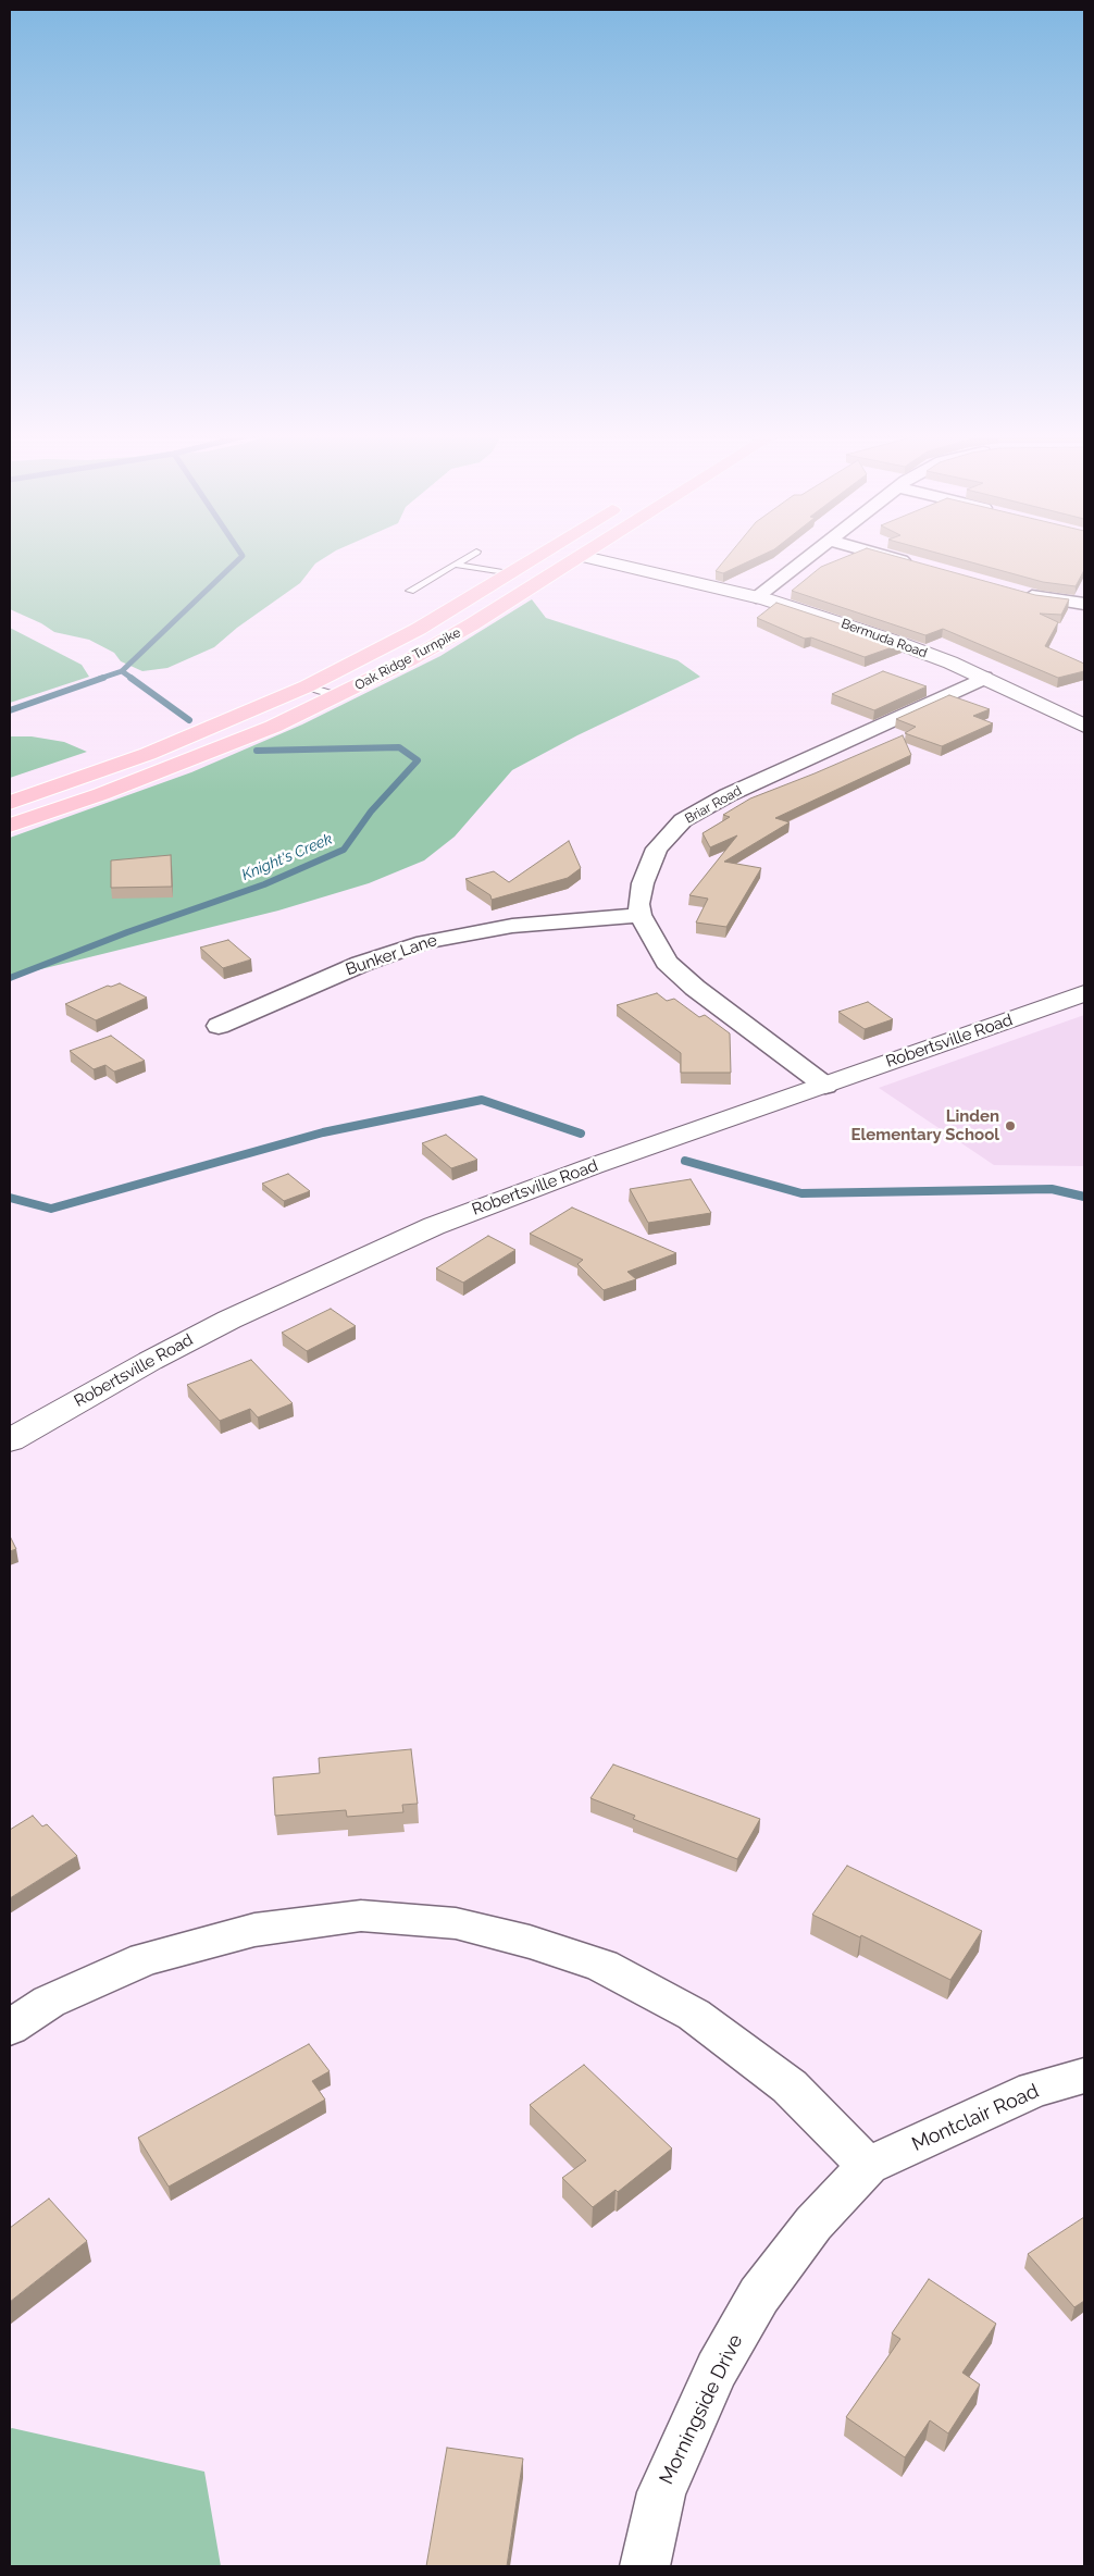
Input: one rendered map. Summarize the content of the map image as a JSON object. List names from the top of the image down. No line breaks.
{"streets":{"highway":["Oak Ridge Turnpike"],"street":["Bermuda Road","Briar Road","Bunker Lane","Robertsville Road","Montclair Road","Morningside Drive"]},"crossings":[["Bermuda Road","Oak Ridge Turnpike"],["Bermuda Road","Briar Road"],["Briar Road","Bunker Lane"],["Montclair Road","Morningside Drive"]],"water":["Knight's Creek"],"places":["Linden Elementary School"]}
